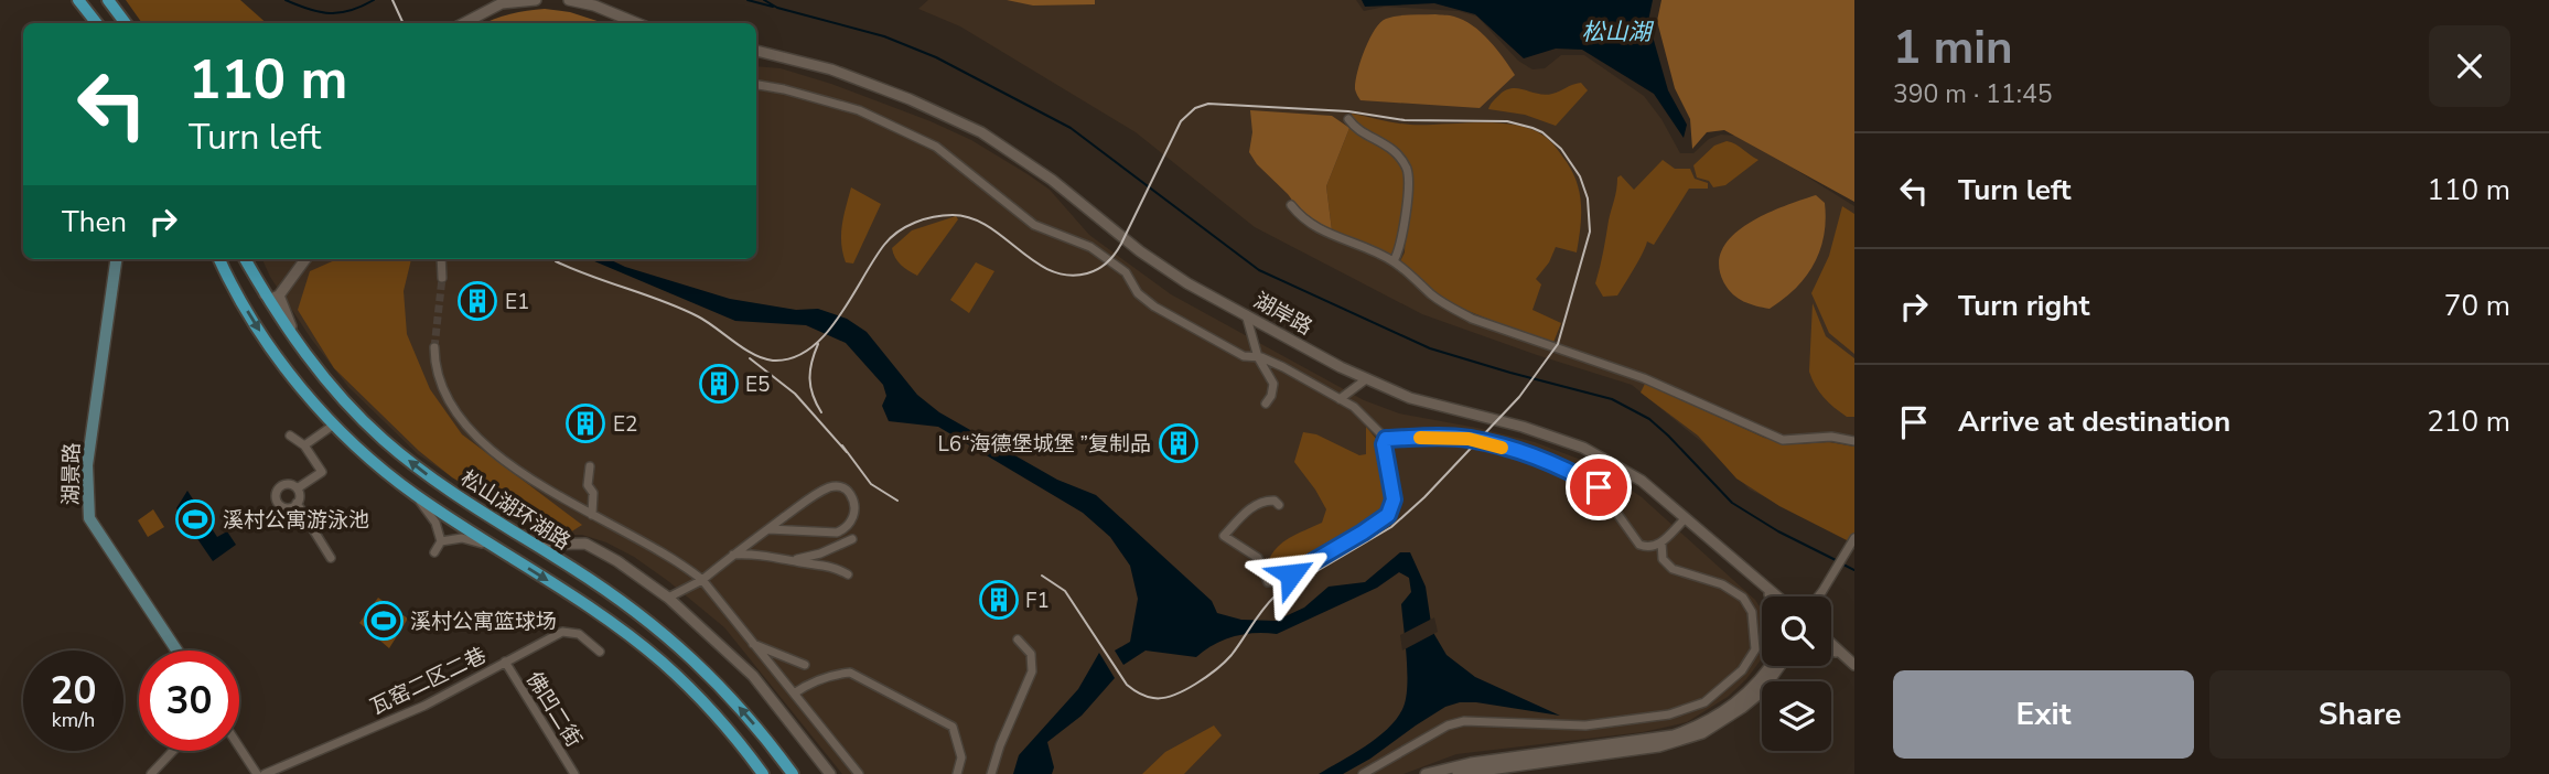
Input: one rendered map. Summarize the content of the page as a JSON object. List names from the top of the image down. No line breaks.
{"streets":{"main road":["湖景路","松山湖环湖路"],"street":["湖岸路","瓦窑二区二巷","佛凹二街"]},"crossings":[["瓦窑二区二巷","佛凹二街"]],"water":["松山湖"],"places":{"building":["E1","E5","E2","L6“海德堡城堡 ”复制品","F1"],"sports":["溪村公寓游泳池","溪村公寓篮球场"]},"page":{"heading":["1 min","390 m · 11:45"],"turn":["110 m","Turn left"],"list":[{"name":"Turn left","value":"110 m"},{"name":"Turn right","value":"70 m"},{"name":"Arrive at destination","value":"210 m"}],"then":"Then","speed":"20 km/h","limit":"30","buttons":["Exit","Share"]}}
